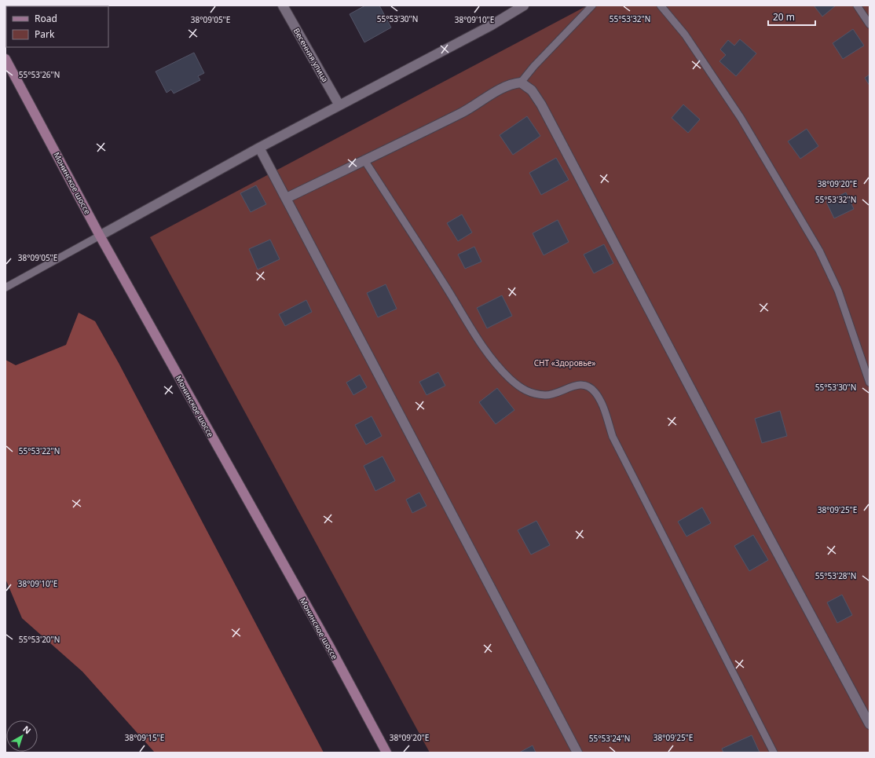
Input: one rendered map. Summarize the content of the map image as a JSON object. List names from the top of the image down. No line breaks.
{"streets":{"main road":["Монинское шоссе"],"street":["Весенняя улица"]},"parks":["СНТ «Здоровье»"],"legend":["Road","Park"],"scale_bar":"20 m","north":"top right","coordinates":["55°53'30\"N","55°53'32\"N","38°09'05\"E","38°09'10\"E","55°53'26\"N","38°09'20\"E","55°53'22\"N","38°09'25\"E","55°53'28\"N","55°53'20\"N","38°09'15\"E","55°53'24\"N"]}
